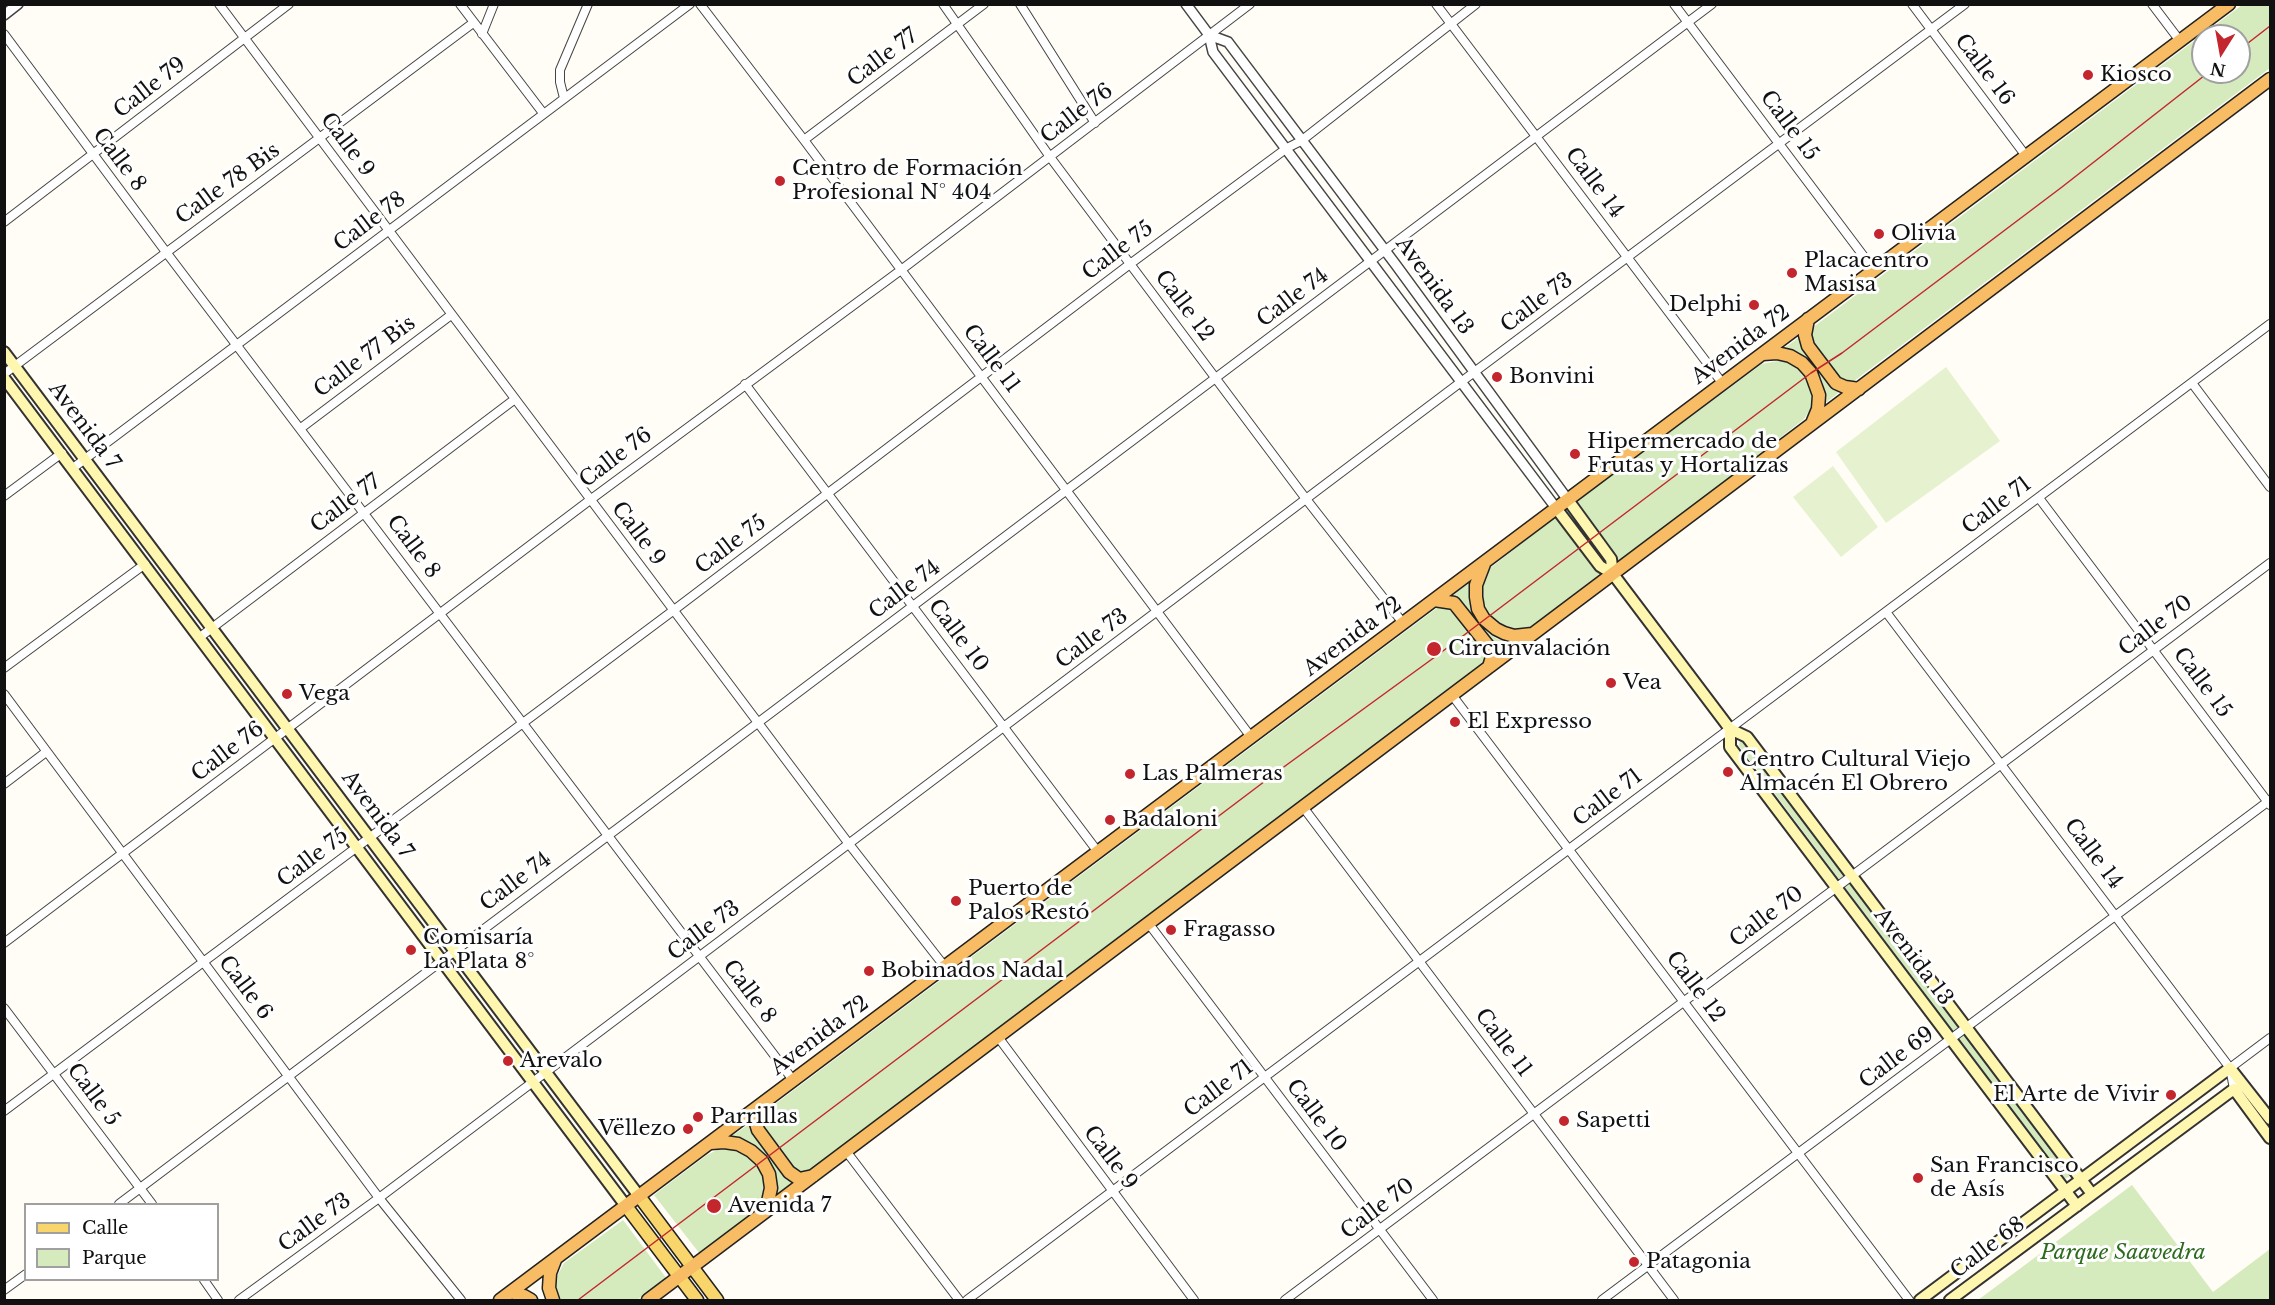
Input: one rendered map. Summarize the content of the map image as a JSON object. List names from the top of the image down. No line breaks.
{"streets":{"highway":["Avenida 72"],"main road":["Calle 14","Avenida 13","Avenida 7","Calle 68"],"street":["Calle 77","Calle 16","Calle 79","Calle 76","Calle 15","Calle 9","Calle 8","Calle 78 Bis","Calle 78","Calle 75","Calle 74","Calle 73","Calle 12","Calle 77 Bis","Calle 11","Calle 71","Calle 70","Calle 10","Calle 6","Calle 69","Calle 5"]},"crossings":[["Calle 77","Calle 9"],["Calle 77","Calle 8"],["Calle 77","Calle 12"],["Calle 77","Calle 11"],["Calle 77","Avenida 7"],["Calle 16","Calle 73"],["Calle 16","Avenida 72"],["Calle 79","Calle 9"],["Calle 79","Calle 8"],["Calle 76","Calle 9"],["Calle 76","Calle 8"],["Calle 76","Avenida 13"],["Calle 76","Calle 12"],["Calle 76","Calle 11"],["Calle 76","Avenida 7"],["Calle 76","Calle 10"],["Calle 76","Calle 6"],["Calle 15","Calle 74"],["Calle 15","Calle 73"],["Calle 15","Avenida 72"],["Calle 15","Calle 71"],["Calle 15","Calle 70"],["Calle 15","Calle 69"],["Calle 9","Calle 78 Bis"],["Calle 9","Calle 78"],["Calle 9","Calle 75"],["Calle 9","Calle 74"],["Calle 9","Calle 73"],["Calle 9","Avenida 72"],["Calle 9","Calle 77 Bis"],["Calle 9","Calle 71"],["Calle 8","Calle 78 Bis"],["Calle 8","Calle 78"],["Calle 8","Calle 75"],["Calle 8","Calle 74"],["Calle 8","Calle 73"],["Calle 8","Avenida 72"],["Calle 8","Calle 77 Bis"],["Calle 14","Calle 75"],["Calle 14","Calle 74"],["Calle 14","Calle 73"],["Calle 14","Avenida 72"],["Calle 14","Calle 71"],["Calle 14","Calle 70"],["Calle 14","Calle 69"],["Calle 14","Calle 68"],["Calle 78 Bis","Avenida 7"],["Calle 78","Avenida 7"],["Calle 75","Avenida 13"],["Calle 75","Calle 12"],["Calle 75","Calle 11"],["Calle 75","Avenida 7"],["Calle 75","Calle 10"],["Calle 75","Calle 6"],["Calle 75","Calle 5"],["Avenida 13","Calle 74"],["Avenida 13","Calle 73"],["Avenida 13","Avenida 72"],["Avenida 13","Calle 71"],["Avenida 13","Calle 70"],["Avenida 13","Calle 69"],["Avenida 13","Calle 68"],["Calle 74","Calle 12"],["Calle 74","Calle 11"],["Calle 74","Avenida 7"],["Calle 74","Calle 10"],["Calle 74","Calle 6"],["Calle 74","Calle 5"],["Calle 73","Calle 12"],["Calle 73","Calle 11"],["Calle 73","Avenida 7"],["Calle 73","Calle 10"],["Calle 73","Calle 6"],["Calle 12","Avenida 72"],["Calle 12","Calle 71"],["Calle 12","Calle 70"],["Calle 12","Calle 69"],["Avenida 72","Calle 11"],["Avenida 72","Avenida 7"],["Avenida 72","Calle 10"],["Calle 11","Calle 71"],["Calle 11","Calle 70"],["Calle 11","Calle 69"],["Calle 71","Calle 10"],["Calle 70","Calle 10"]],"parks":["Parque Saavedra"],"places":["Kiosco","Centro de Formación Profesional N° 404","Olivia","Placacentro Masisa","Delphi","Bonvini","Hipermercado de Frutas y Hortalizas","Circunvalación","Vea","Vega","El Expresso","Centro Cultural Viejo Almacén El Obrero","Las Palmeras","Badaloni","Puerto de Palos Restó","Fragasso","Comisaría La Plata 8°","Bobinados Nadal","Arevalo","El Arte de Vivir","Parrillas","Sapetti","Vëllezo","San Francisco de Asís","Avenida 7","Patagonia"],"legend":["Calle","Parque"],"north":"bottom"}
